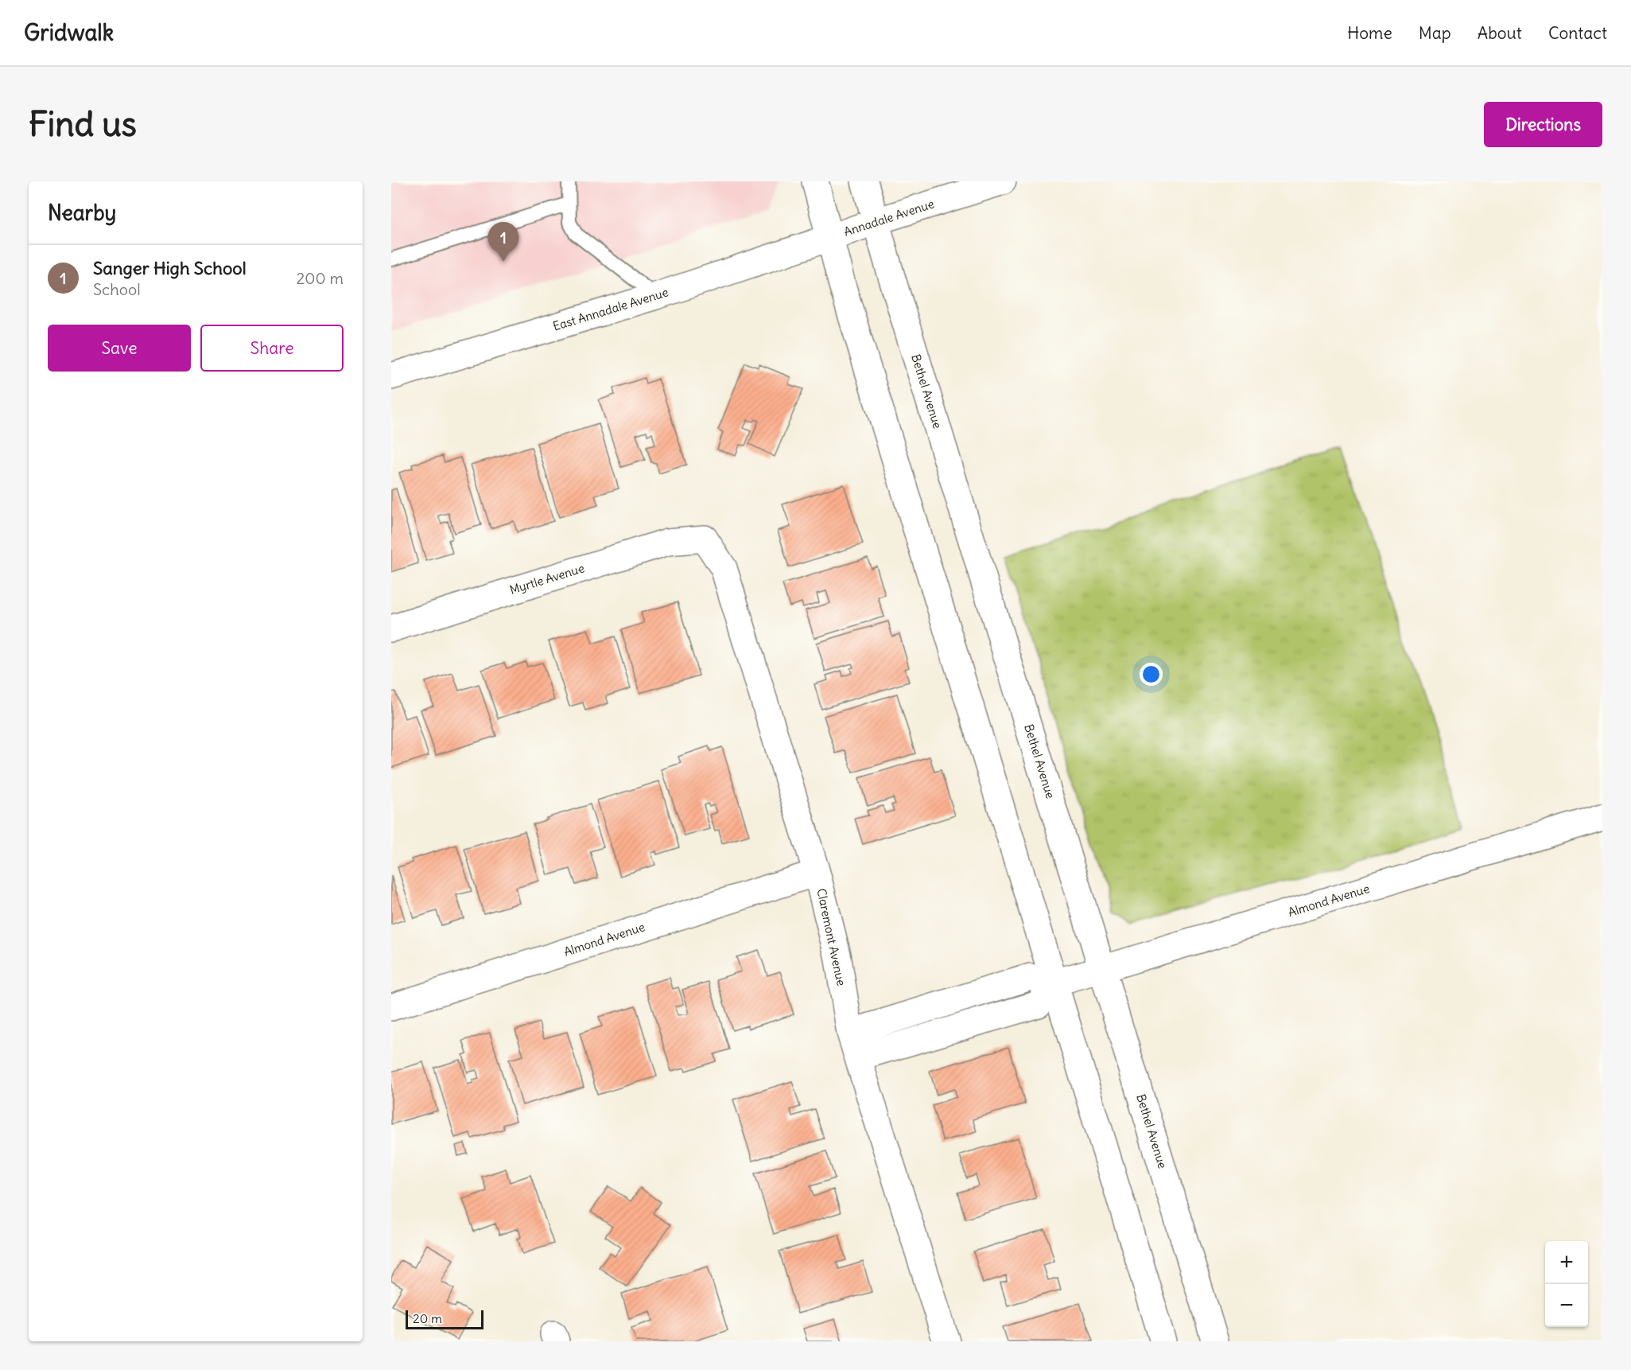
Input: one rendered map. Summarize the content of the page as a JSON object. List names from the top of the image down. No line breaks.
{"streets":{"street":["Annadale Avenue","East Annadale Avenue","Bethel Avenue","Myrtle Avenue","Almond Avenue","Claremont Avenue"]},"crossings":[["Annadale Avenue","East Annadale Avenue"],["Annadale Avenue","Bethel Avenue"],["Bethel Avenue","Almond Avenue"],["Myrtle Avenue","Claremont Avenue"],["Almond Avenue","Claremont Avenue"]],"scale_bar":"20 m","page":{"header":"Gridwalk","nav":["Home","Map","About","Contact"],"buttons":["Directions",["Save","Share"]],"title":"Find us","heading":"Nearby","pins":"1","list":[{"mark":"1","name":"Sanger High School","note":"School","value":"200 m"}],"map_buttons":["+","−"],"scale":"20 m"}}
